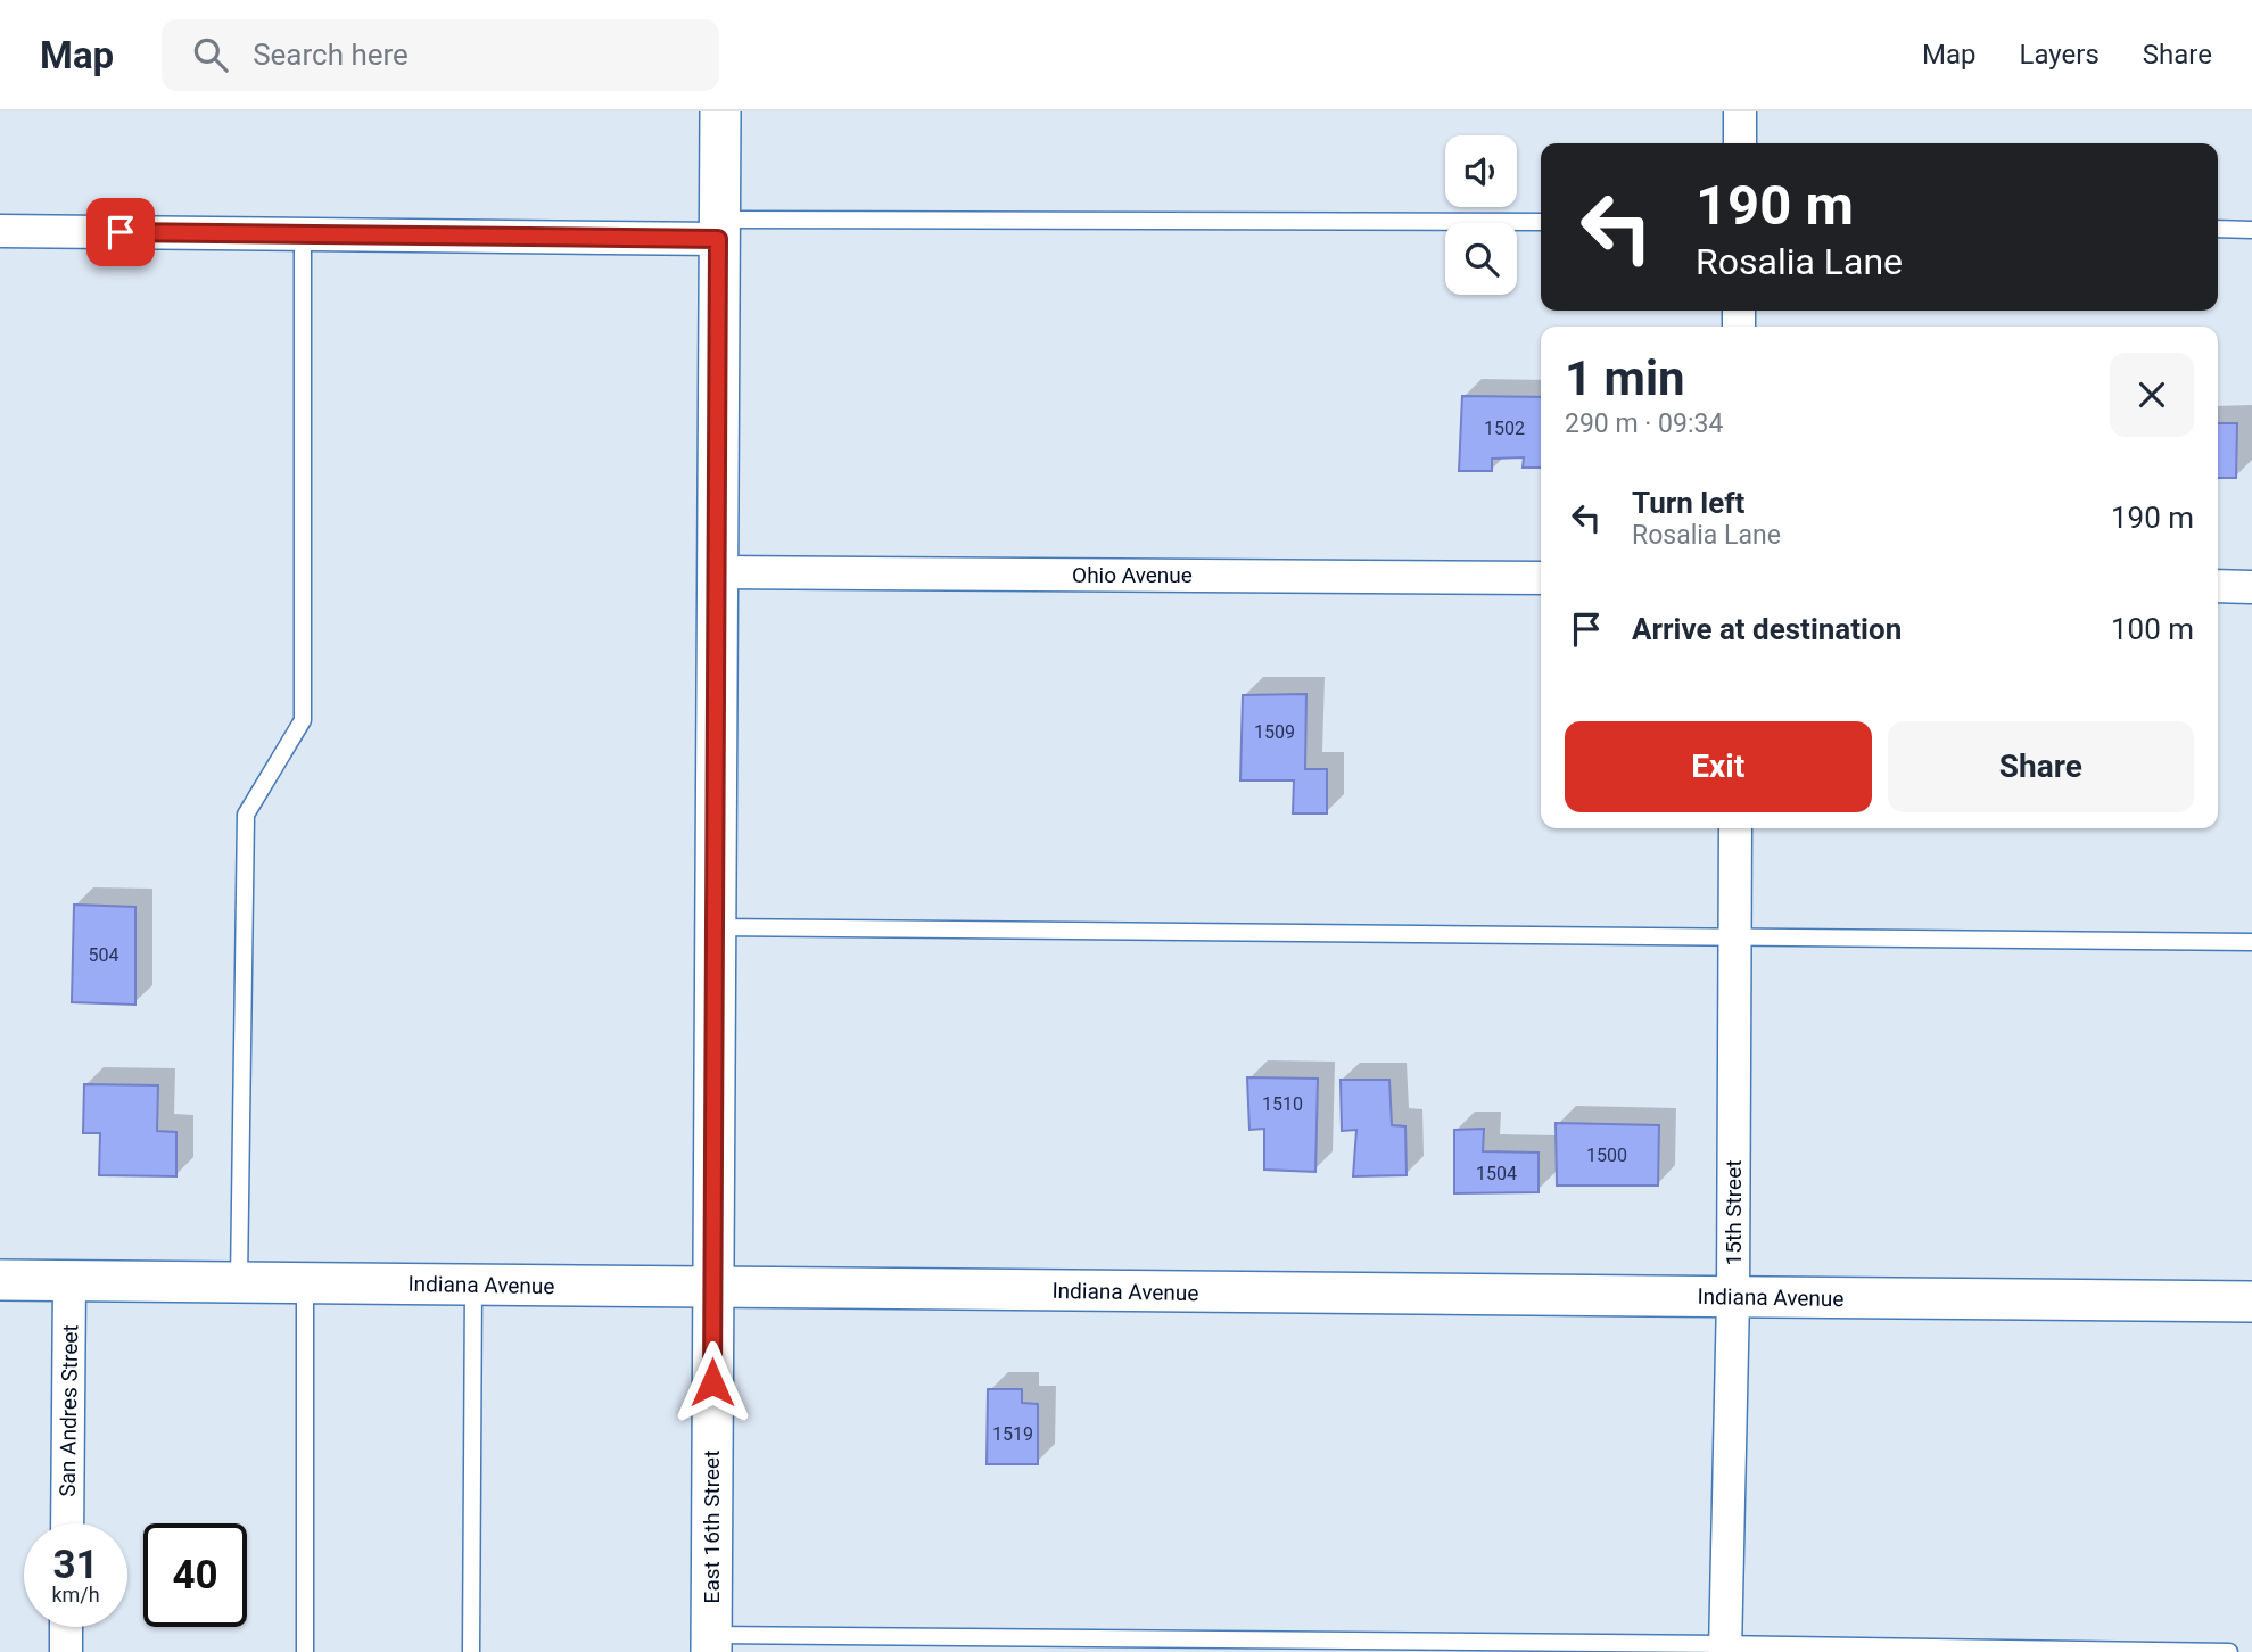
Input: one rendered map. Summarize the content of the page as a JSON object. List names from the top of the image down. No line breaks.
{"streets":{"street":["Ohio Avenue","15th Street","Indiana Avenue","San Andres Street","East 16th Street"]},"crossings":[["Ohio Avenue","East 16th Street"],["15th Street","Indiana Avenue"],["Indiana Avenue","San Andres Street"],["Indiana Avenue","East 16th Street"]],"house_numbers":["1502","1509","504","1510","1500","1504","1519"],"page":{"header":"Map","search":"Search here","nav":["Map","Layers","Share"],"turn":["190 m","Rosalia Lane"],"heading":["1 min","290 m · 09:34"],"list":[{"name":"Turn left","note":"Rosalia Lane","value":"190 m"},{"name":"Arrive at destination","value":"100 m"}],"buttons":["Exit","Share"],"speed":"31 km/h","limit":"40"}}
